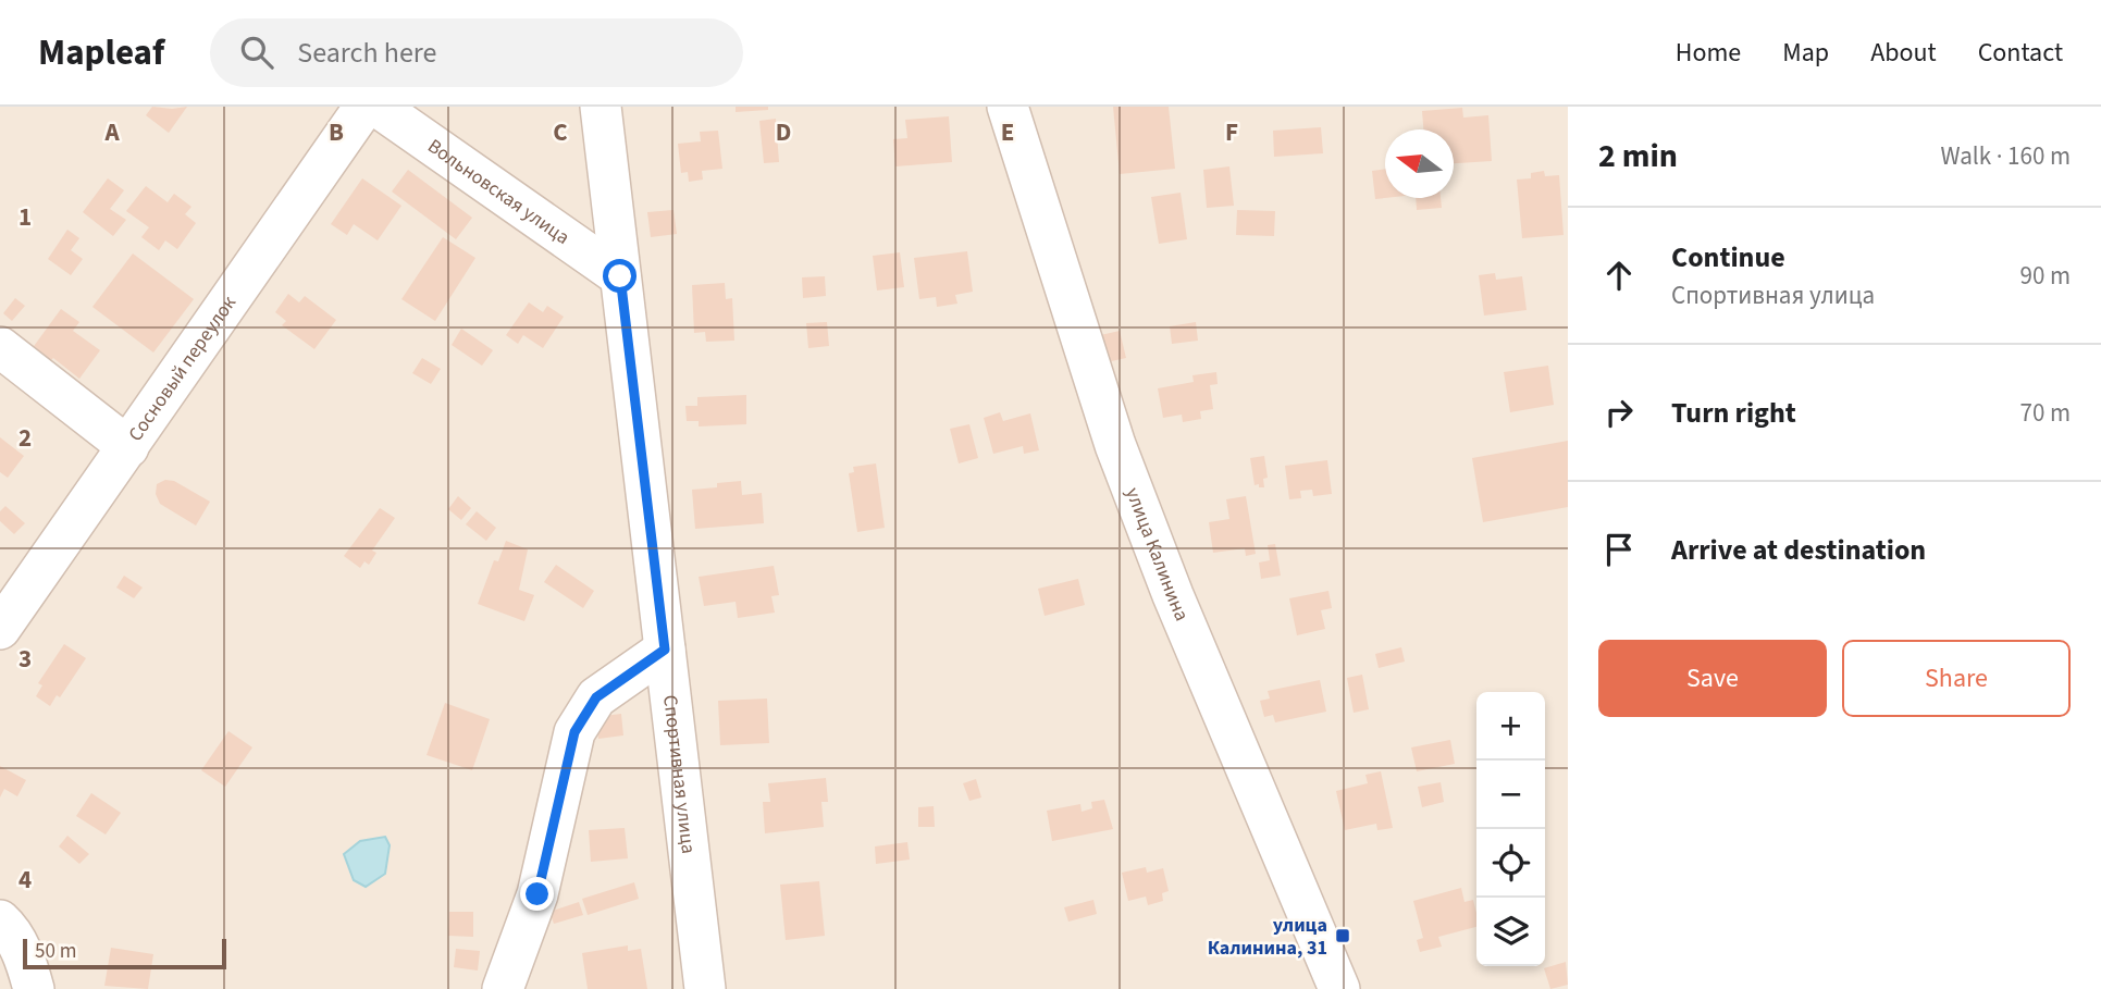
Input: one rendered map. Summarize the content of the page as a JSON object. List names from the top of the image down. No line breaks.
{"streets":{"street":["Вольновская улица","Сосновый переулок","улица Калинина","Спортивная улица"]},"crossings":[["Вольновская улица","Спортивная улица"]],"places":{"transit":["улица Калинина, 31"]},"scale_bar":"50 m","north":"left","page":{"header":"Mapleaf","search":"Search here","nav":["Home","Map","About","Contact"],"heading":["2 min","Walk · 160 m"],"list":[["Continue","Спортивная улица","90 m"],["Turn right","70 m"],"Arrive at destination"],"buttons":["Save","Share"],"map_buttons":["+","−"],"scale":"50 m"},"grid":{"columns":["A","B","C","D","E","F"],"rows":["1","2","3","4"]}}
